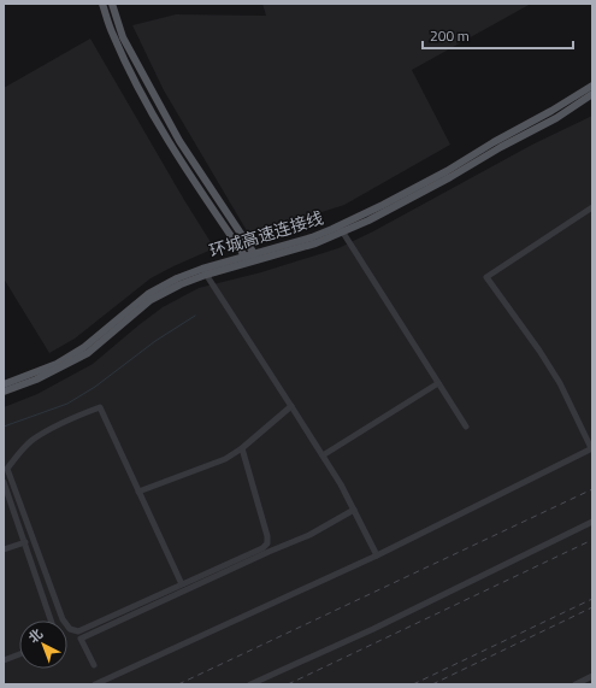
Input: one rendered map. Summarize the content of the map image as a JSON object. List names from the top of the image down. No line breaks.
{"streets":{"main road":["环城高速连接线"]},"scale_bar":"200 m","north":"top left"}
